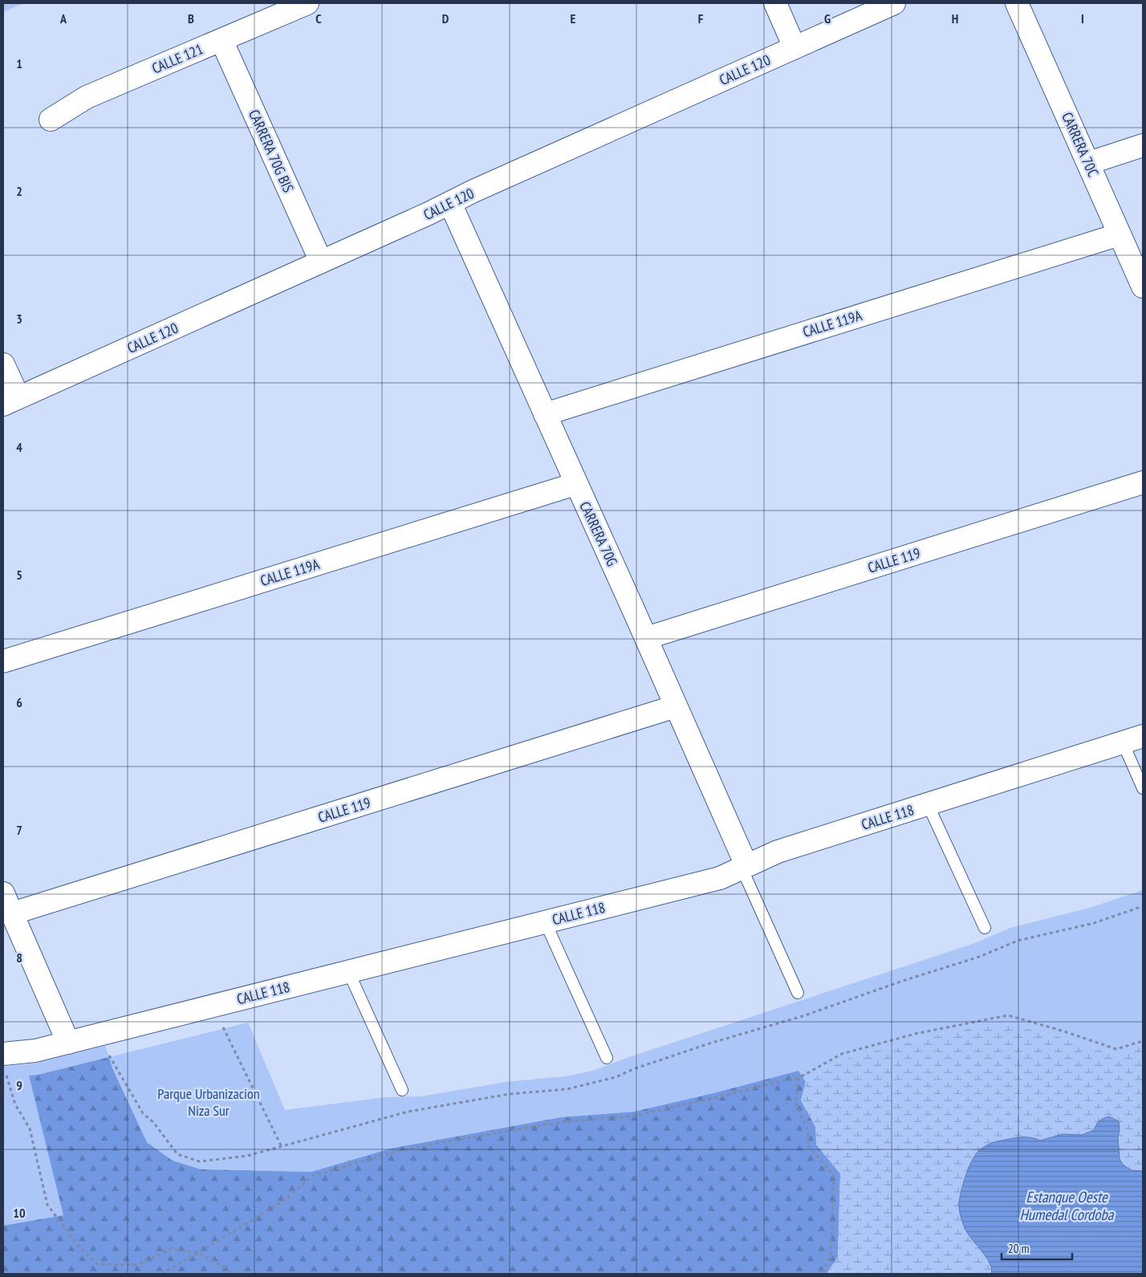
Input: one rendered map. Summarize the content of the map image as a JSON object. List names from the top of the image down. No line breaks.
{"streets":{"street":["CALLE 121","CALLE 120","CARRERA 70C","CARRERA 70G BIS","CALLE 119A","CARRERA 70G","CALLE 119","CALLE 118"]},"crossings":[["CALLE 121","CARRERA 70G BIS"],["CALLE 120","CARRERA 70G BIS"],["CALLE 120","CARRERA 70G"],["CARRERA 70C","CALLE 119A"],["CALLE 119A","CARRERA 70G"],["CARRERA 70G","CALLE 119"],["CARRERA 70G","CALLE 118"]],"water":["Estanque Oeste Humedal Cordoba"],"parks":["Parque Urbanizacion Niza Sur"],"scale_bar":"20 m","grid":{"columns":["A","B","C","D","E","F","G","H","I"],"rows":["1","2","3","4","5","6","7","8","9","10"]}}
